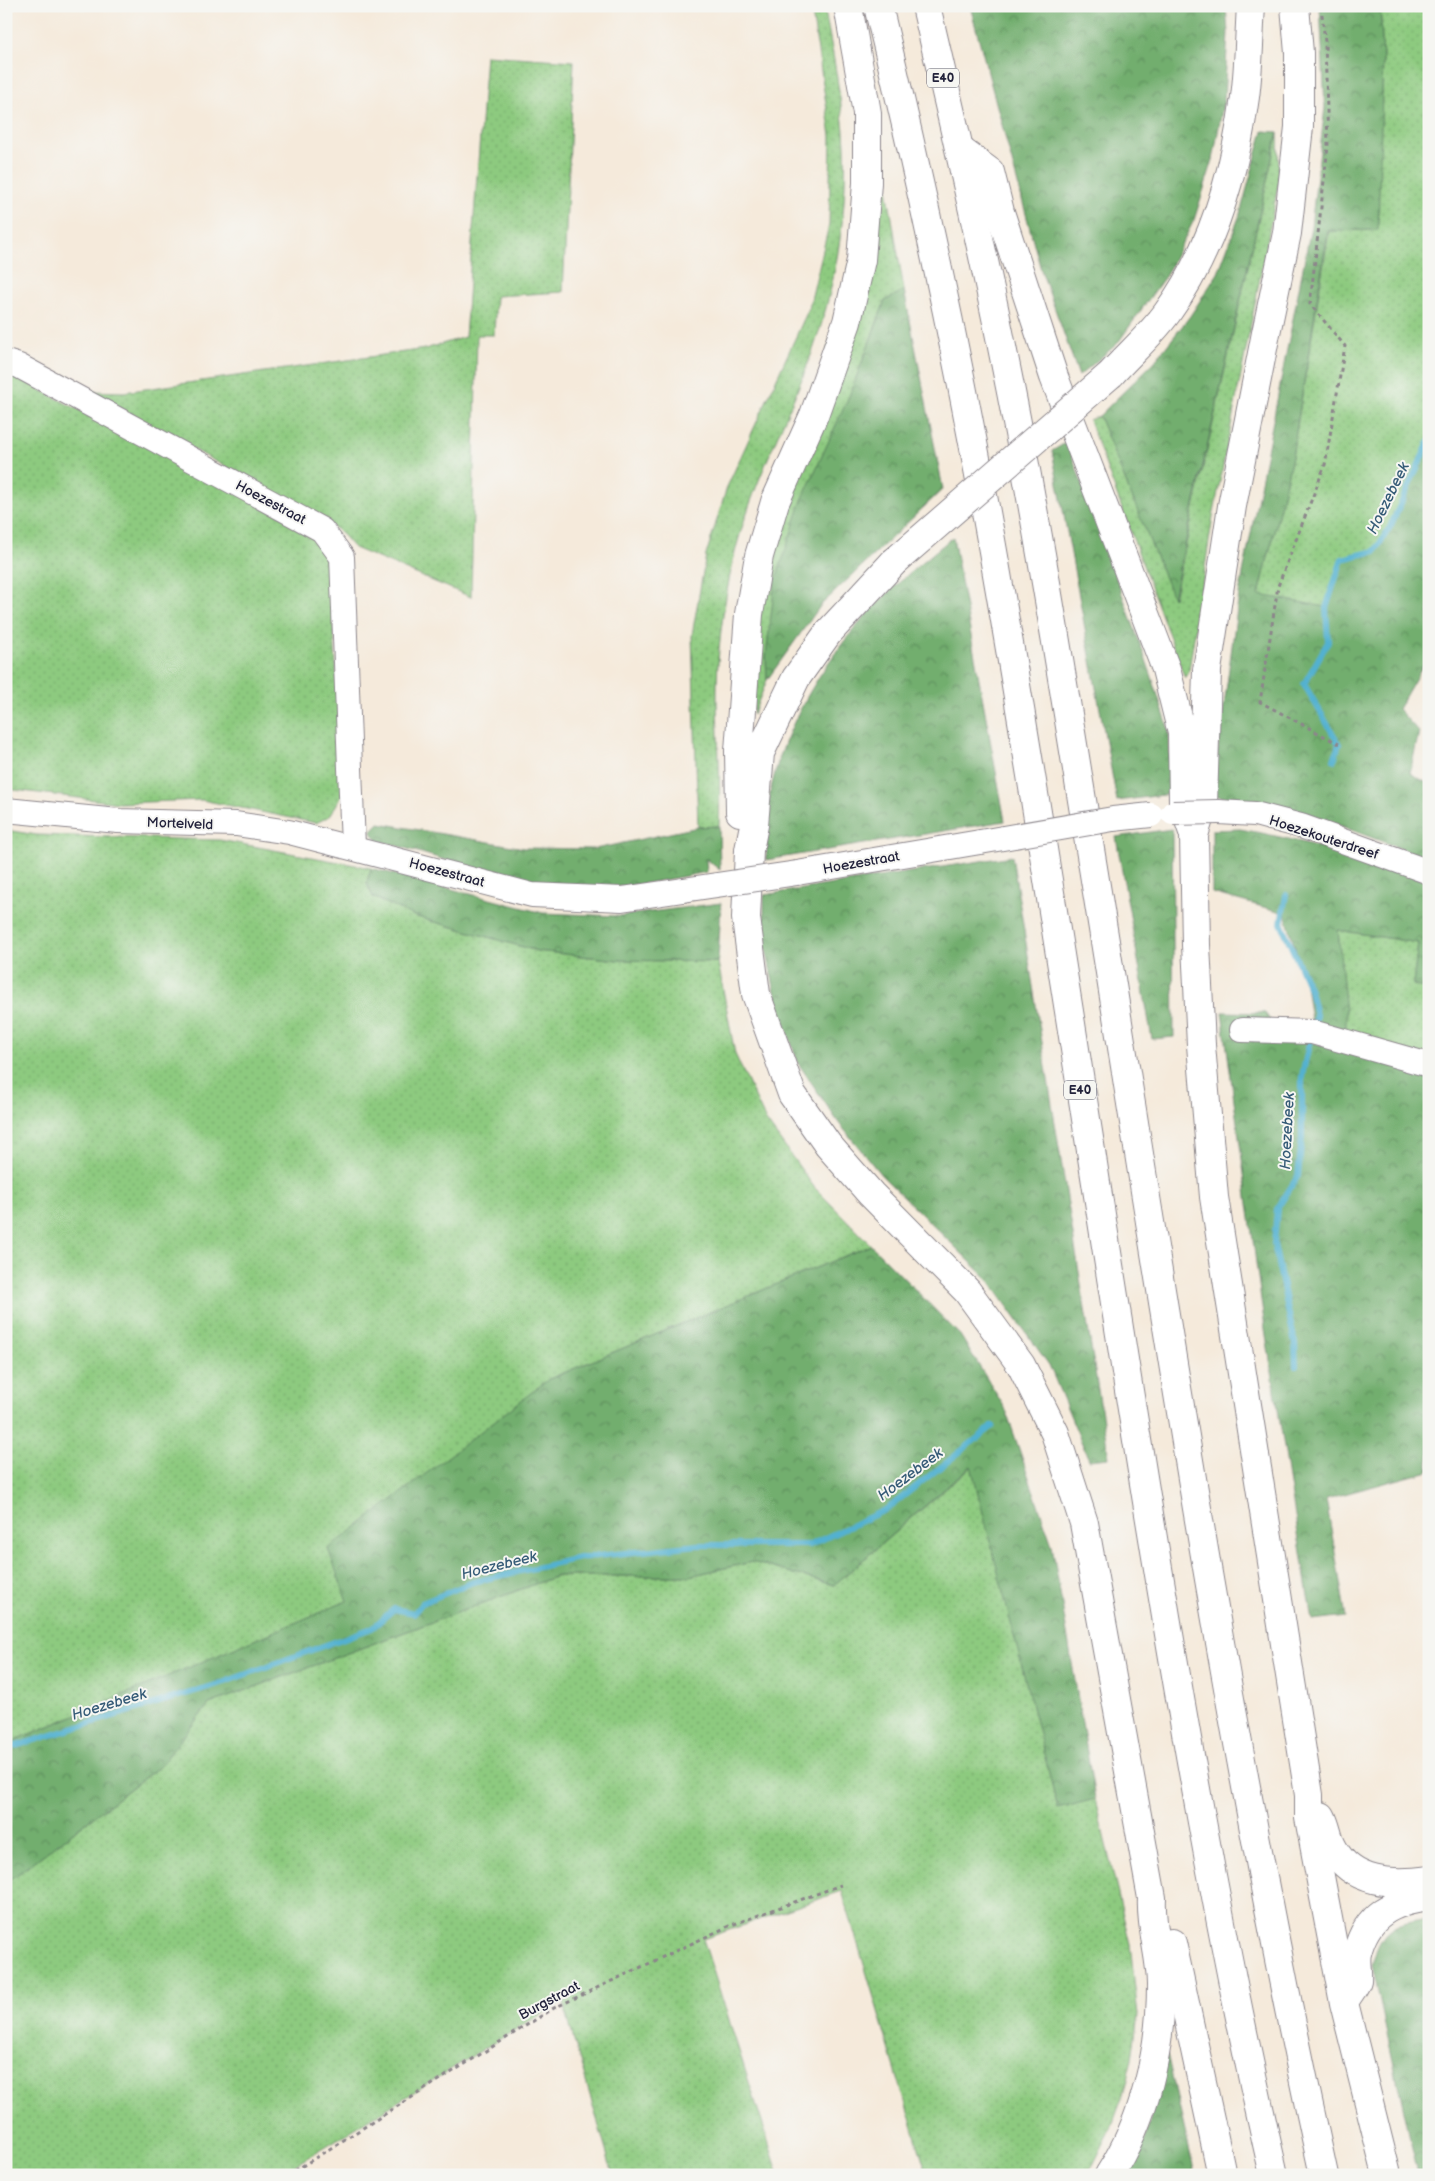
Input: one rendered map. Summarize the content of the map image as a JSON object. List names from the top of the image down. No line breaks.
{"streets":{"highway":["E40"],"street":["Hoezestraat","Mortelveld","Hoezekouterdreef"],"path":["Burgstraat"]},"crossings":[["Hoezestraat","Mortelveld"],["Hoezestraat","Hoezekouterdreef"]],"water":["Hoezebeek"]}
